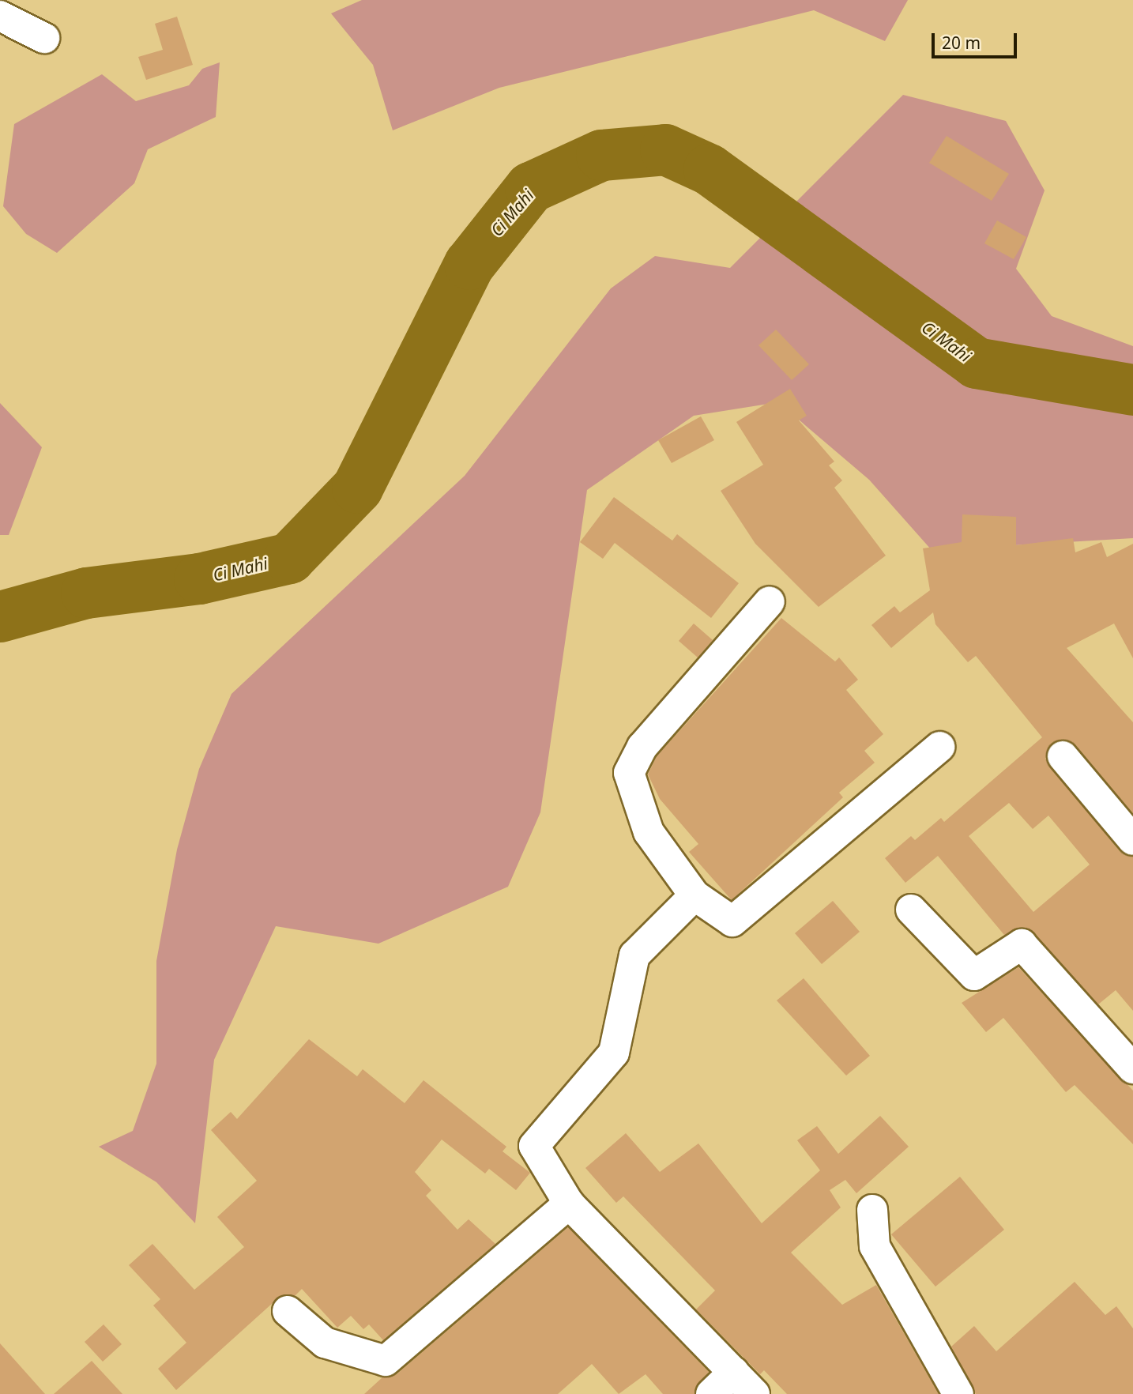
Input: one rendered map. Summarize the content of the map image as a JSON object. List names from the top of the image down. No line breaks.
{"water":["Ci Mahi"],"scale_bar":"20 m"}
